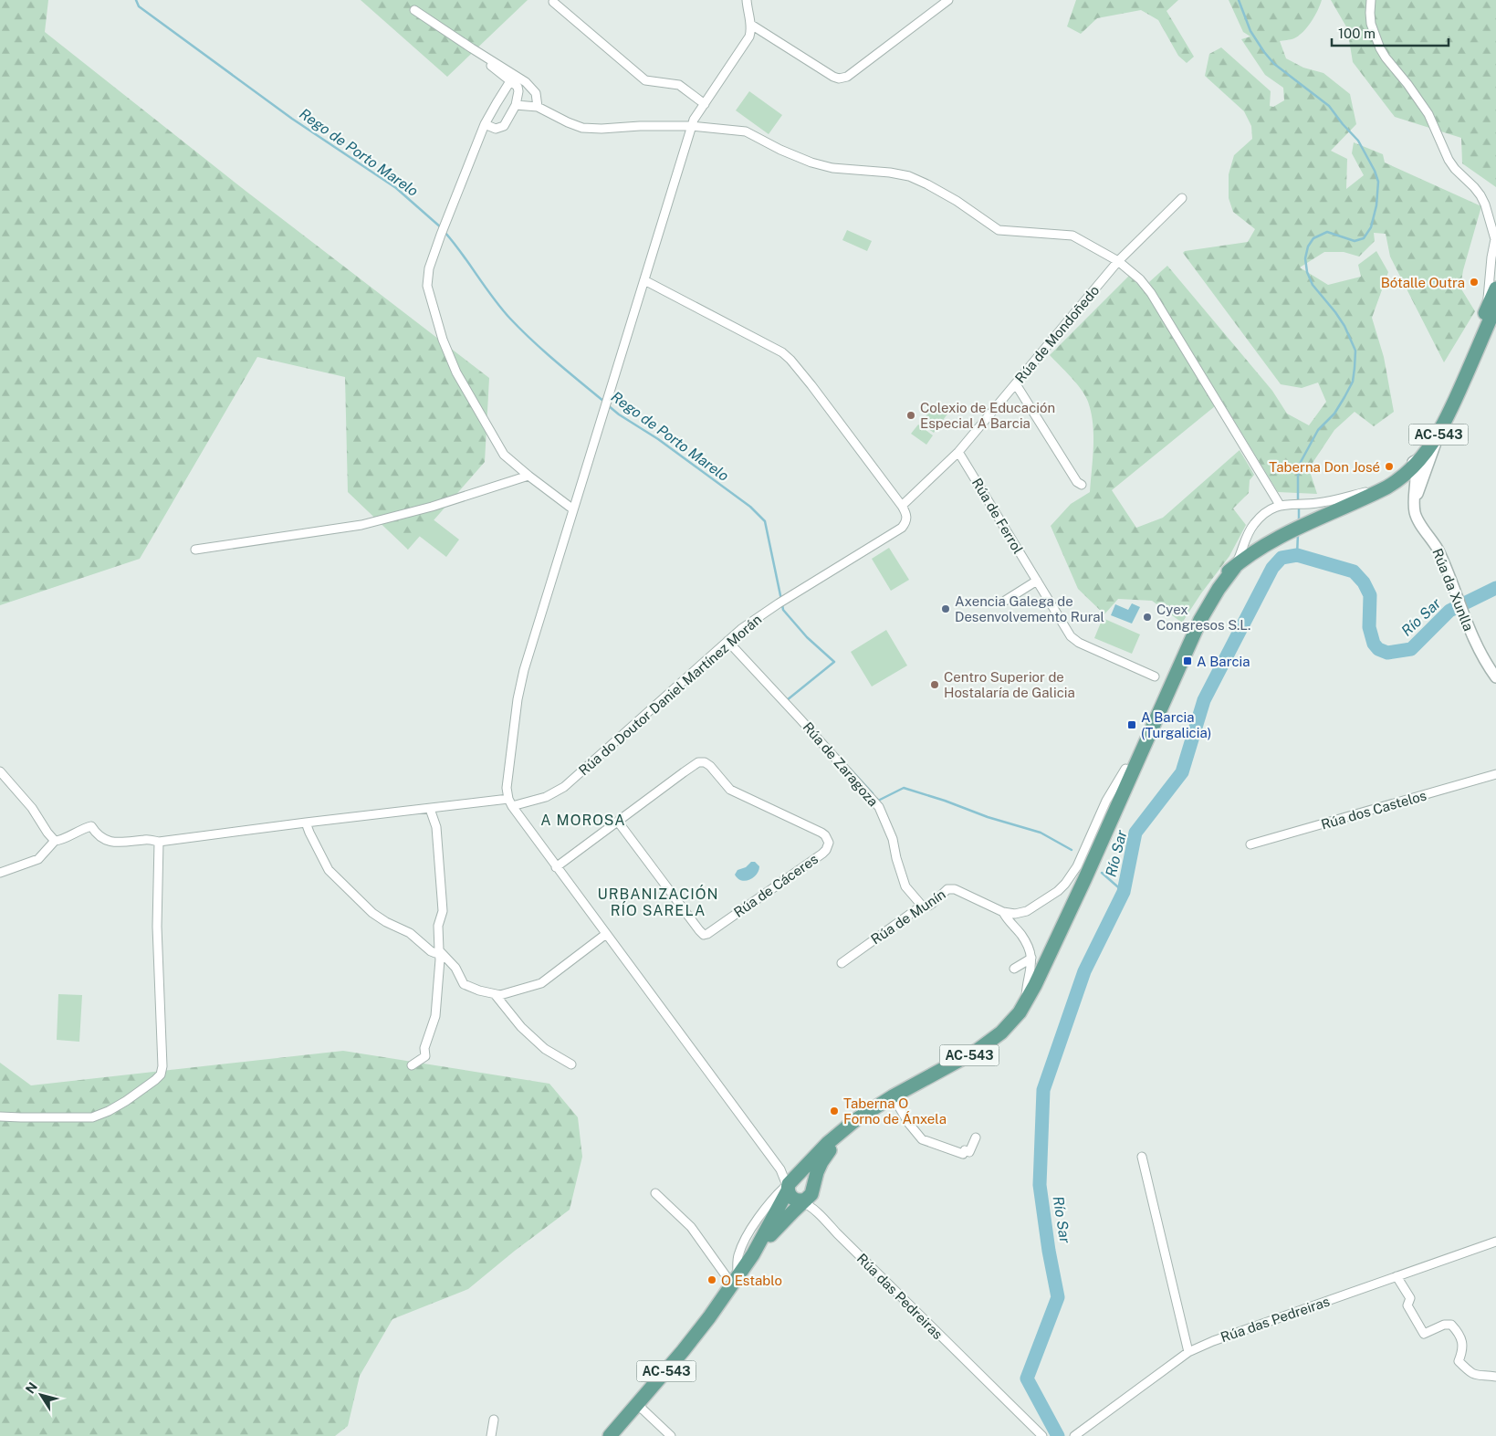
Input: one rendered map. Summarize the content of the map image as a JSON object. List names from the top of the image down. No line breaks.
{"streets":{"main road":["AC-543"],"street":["Rúa de Mondoñedo","Rúa de Ferrol","Rúa da Xunlla","Rúa do Doutor Daniel Martínez Morán","Rúa de Zaragoza","Rúa dos Castelos","Rúa de Cáceres","Rúa de Munín","Rúa das Pedreiras"]},"crossings":[["Rúa de Mondoñedo","Rúa de Ferrol"],["Rúa de Mondoñedo","Rúa do Doutor Daniel Martínez Morán"],["AC-543","Rúa da Xunlla"],["AC-543","Rúa de Munín"],["AC-543","Rúa das Pedreiras"],["Rúa do Doutor Daniel Martínez Morán","Rúa de Zaragoza"],["Rúa de Zaragoza","Rúa de Munín"]],"districts":["A MOROSA","URBANIZACIÓN RÍO SARELA"],"water":["Rego de Porto Marelo","Río Sar"],"places":{"other":["Bótalle Outra","Colexio de Educación Especial A Barcia","Taberna Don José","Axencia Galega de Desenvolvemento Rural","Cyex Congresos S.L.","Centro Superior de Hostalaría de Galicia","Taberna O Forno de Ánxela","O Establo"],"transit":["A Barcia","A Barcia (Turgalicia)"]},"scale_bar":"100 m","north":"top left"}
